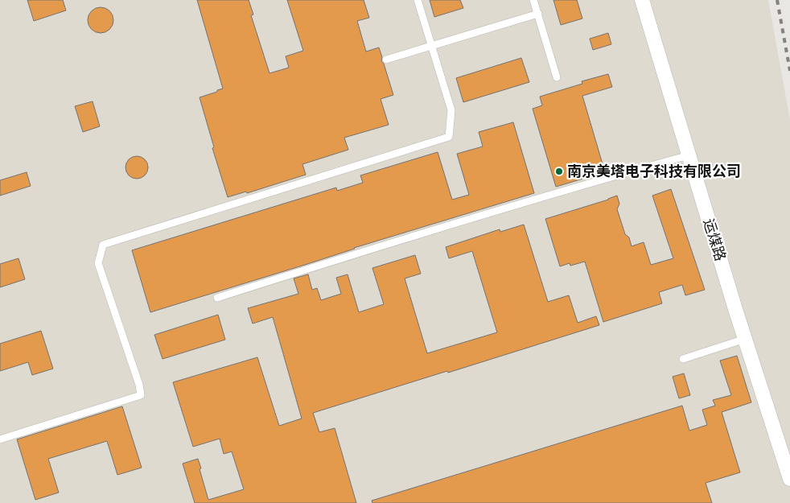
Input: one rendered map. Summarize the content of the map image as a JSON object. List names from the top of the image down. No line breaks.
{"streets":{"street":["运煤路"]},"places":["南京美塔电子科技有限公司"]}
